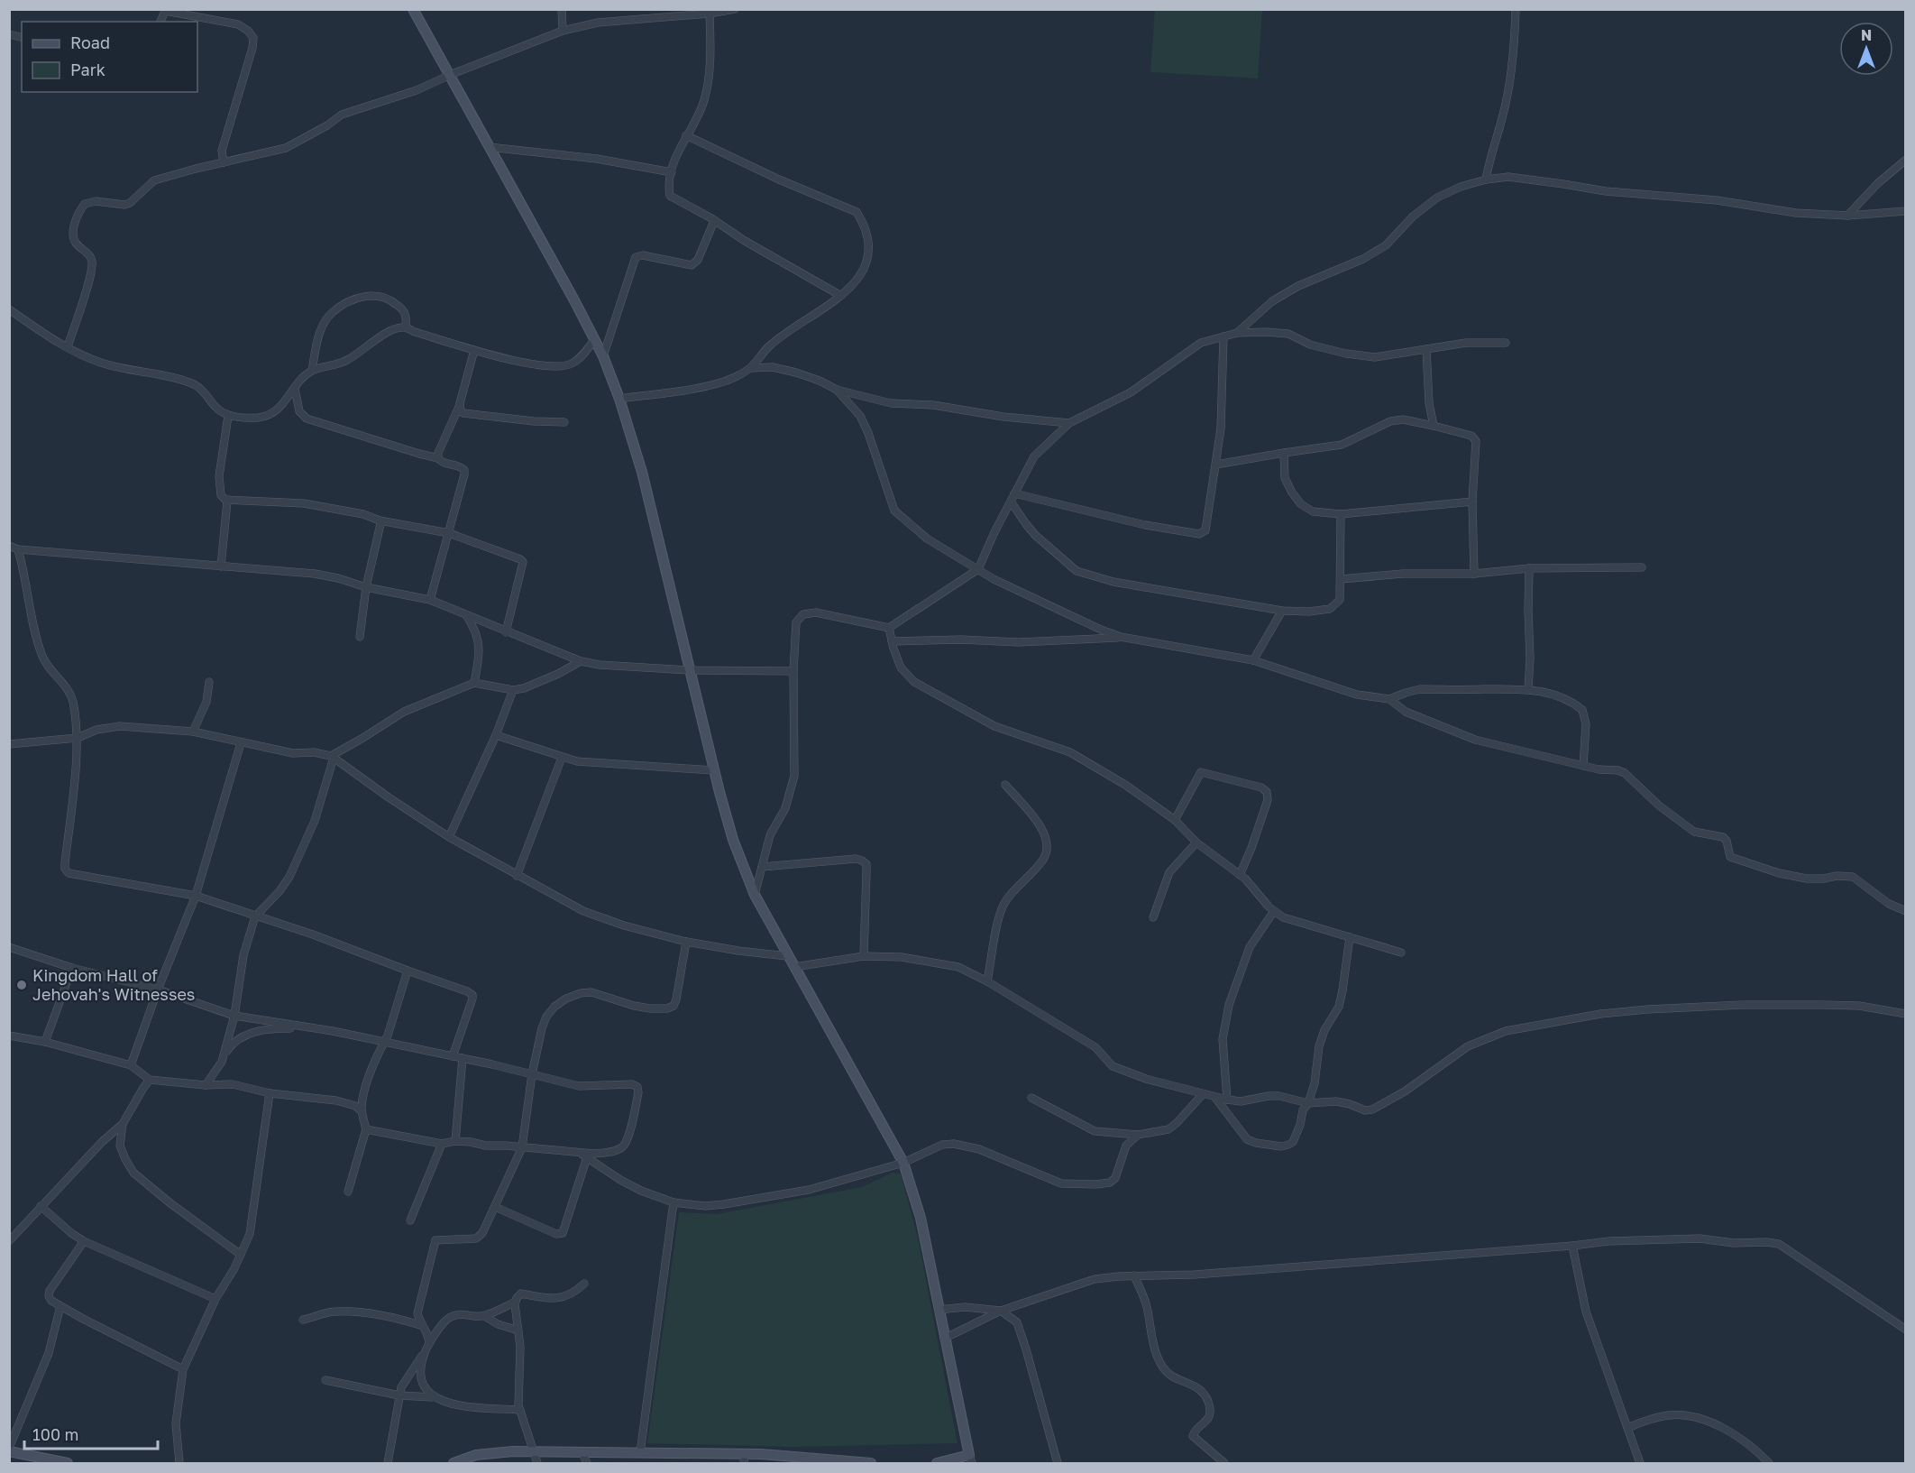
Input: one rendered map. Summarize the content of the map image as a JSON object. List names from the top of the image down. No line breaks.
{"places":["Kingdom Hall of Jehovah's Witnesses"],"legend":["Road","Park"],"scale_bar":"100 m","north":"top"}
